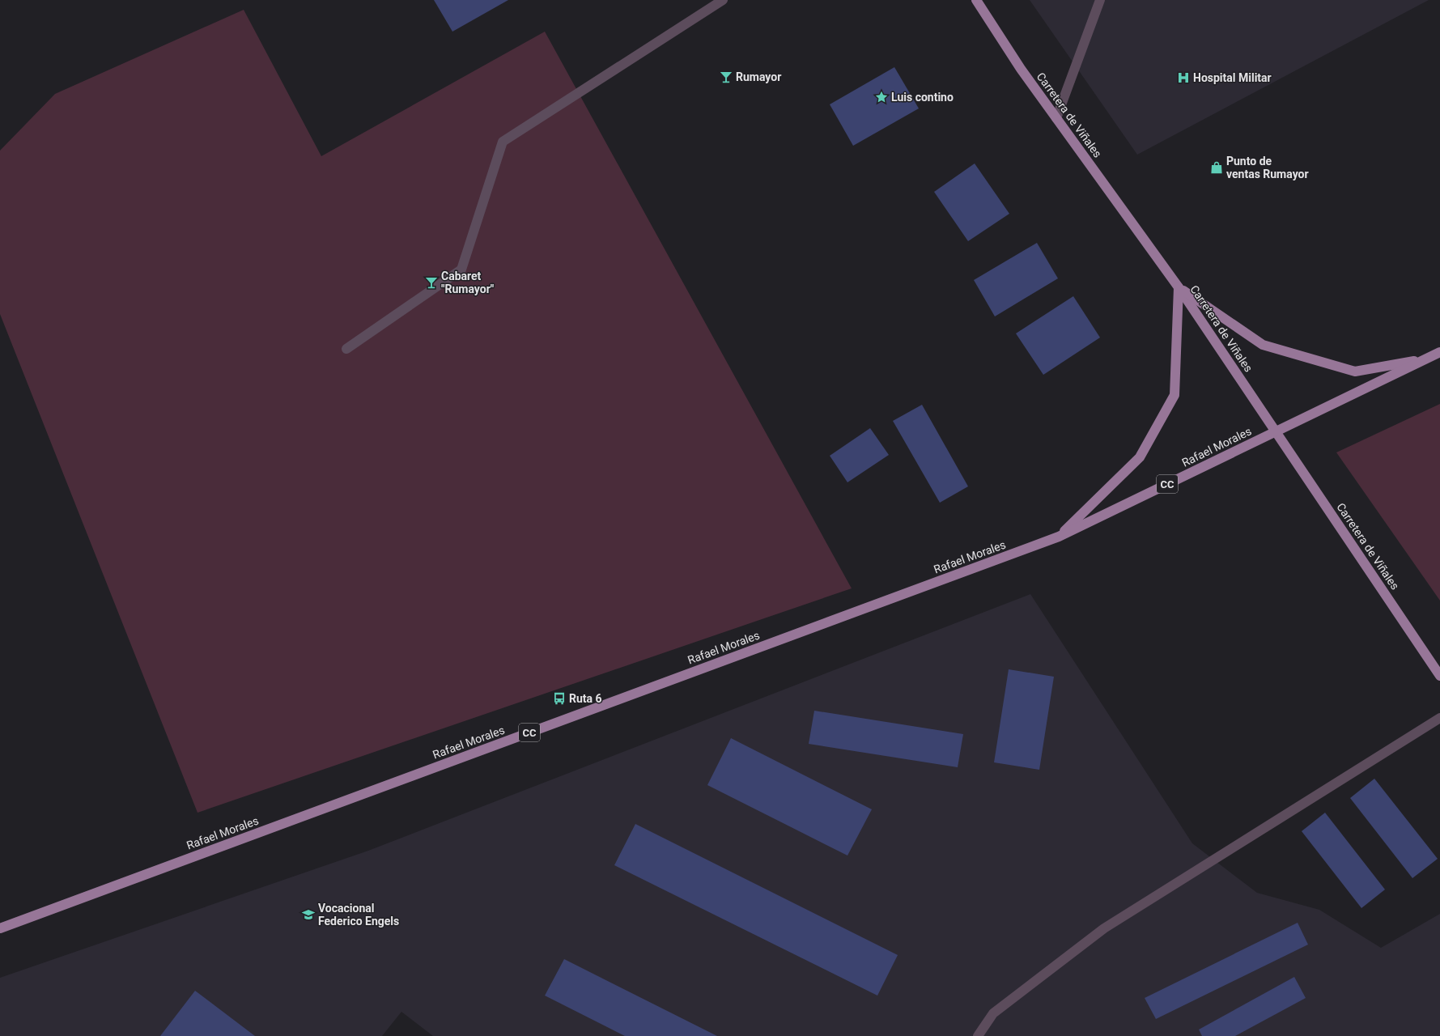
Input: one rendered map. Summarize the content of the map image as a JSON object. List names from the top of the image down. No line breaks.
{"streets":{"main road":["Carretera de Viñales","Rafael Morales","CC"]},"crossings":[["Carretera de Viñales","Rafael Morales"]],"places":{"bar":["Rumayor","Cabaret \"Rumayor\""],"hospital":["Hospital Militar"],"place":["Luis contino"],"shop":["Punto de ventas Rumayor"],"bus stop":["Ruta 6"],"school or university":["Vocacional Federico Engels"]}}
